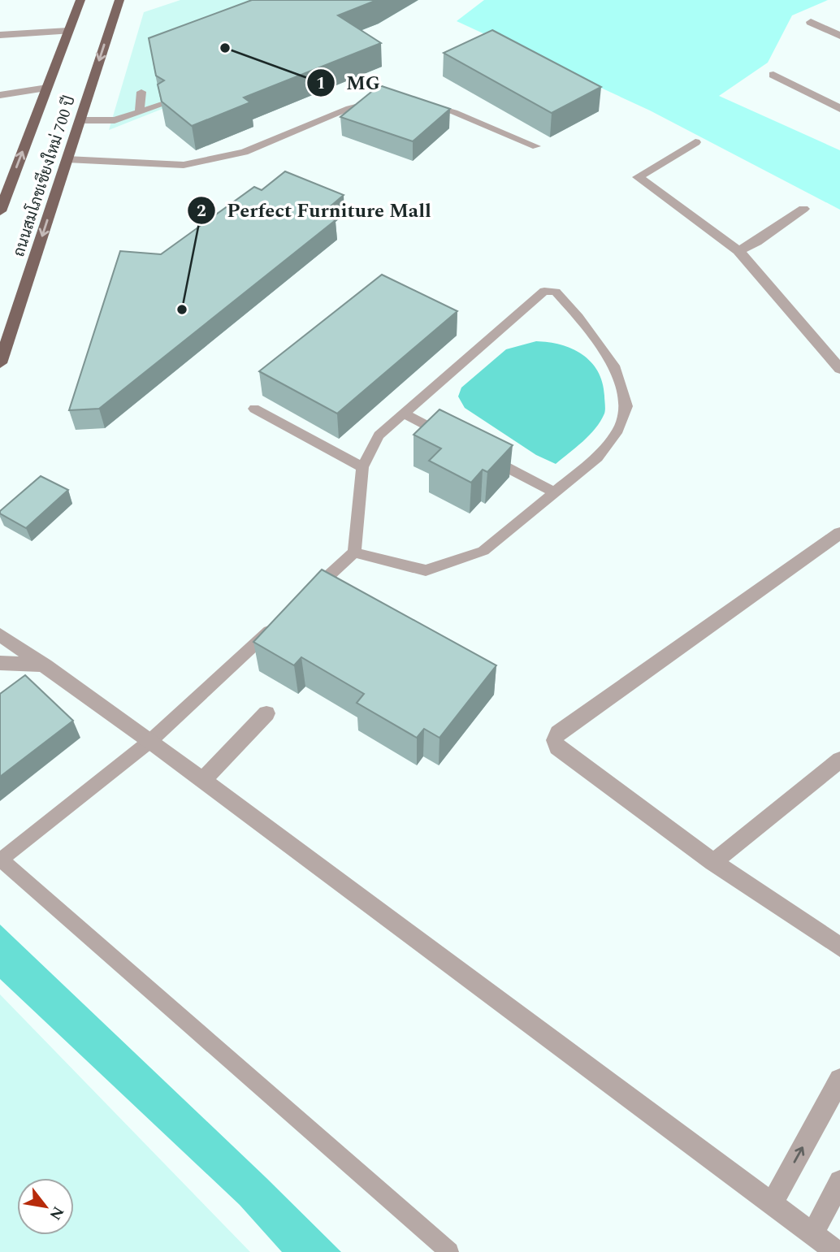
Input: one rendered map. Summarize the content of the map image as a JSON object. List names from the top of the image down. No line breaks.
{"streets":{"main road":["ถนนสมโภชเชียงใหม่ 700 ปี"]},"places":["MG","Perfect Furniture Mall"],"north":"bottom right"}
